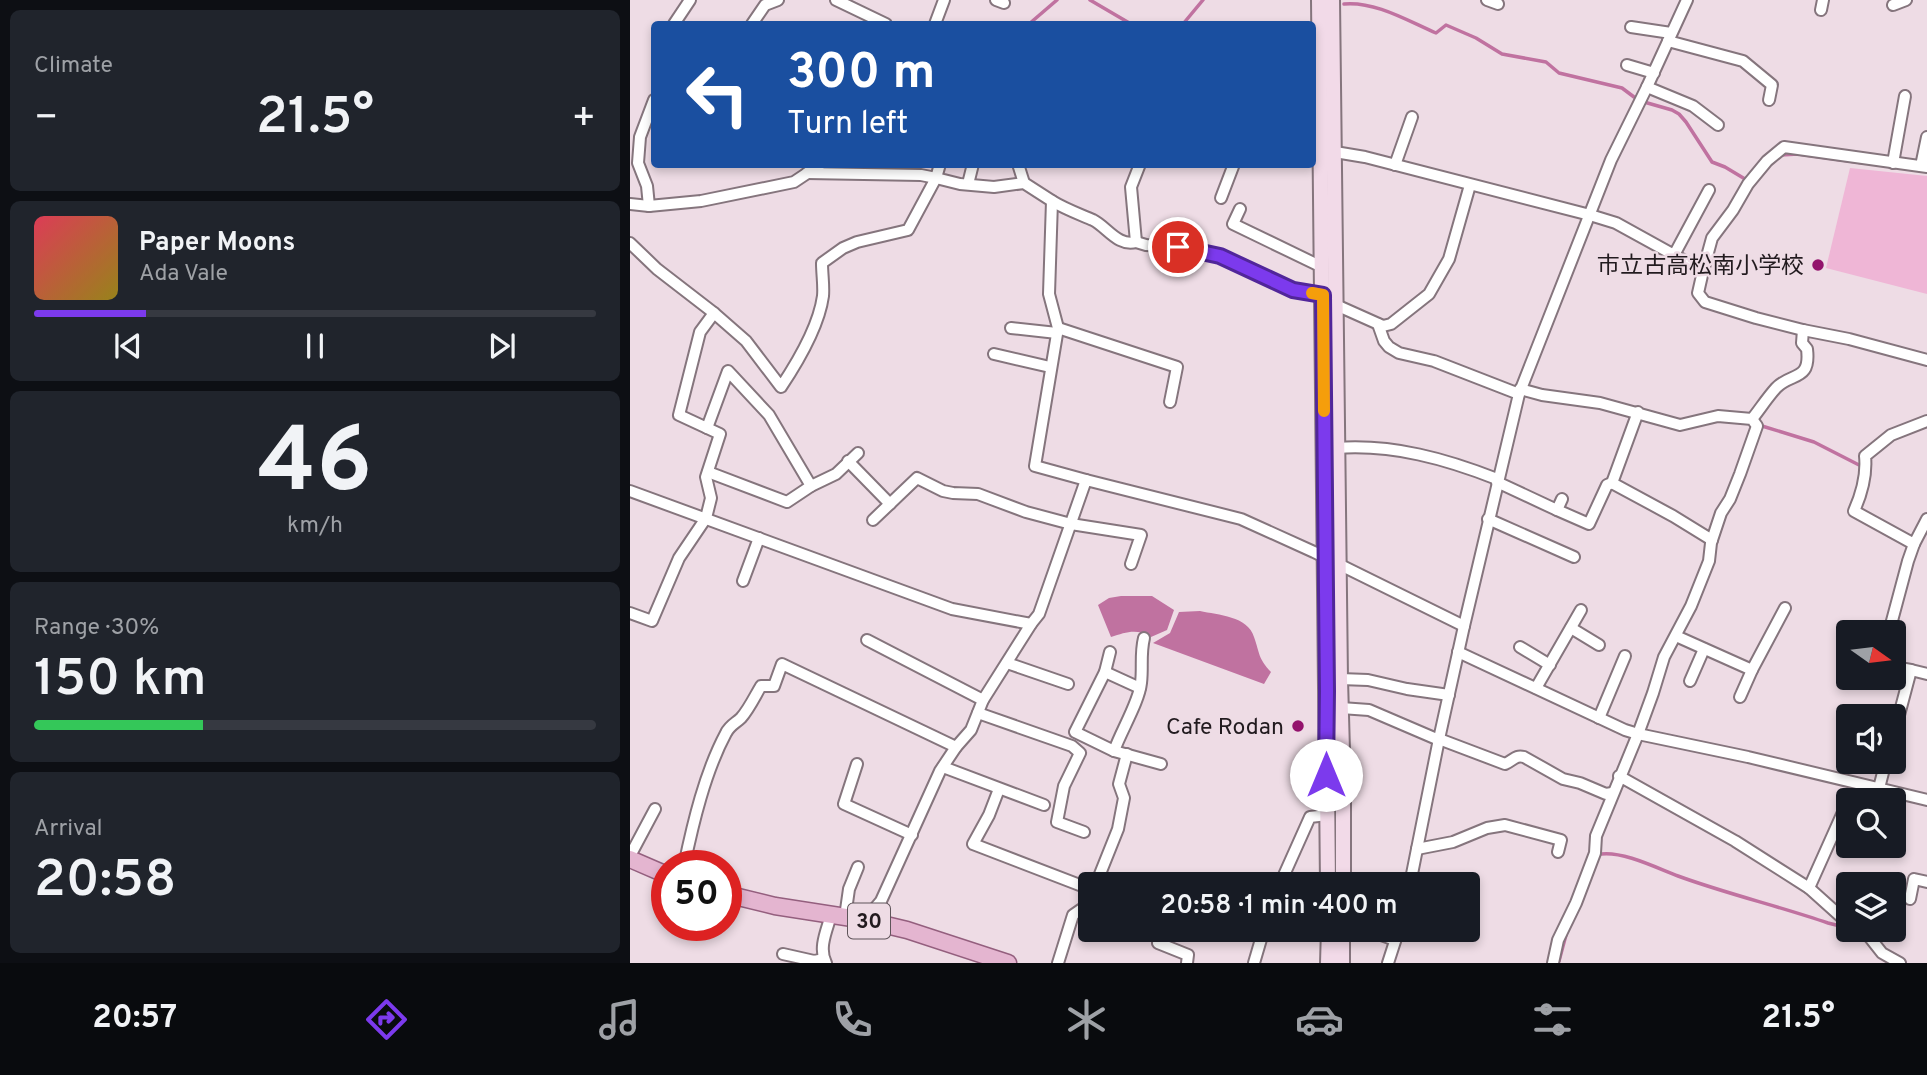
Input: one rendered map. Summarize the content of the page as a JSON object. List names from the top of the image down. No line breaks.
{"streets":{"main road":["30"]},"places":["市立古高松南小学校","Cafe Rodan"],"north":"right","page":{"tile":["Climate",["46","km/h"],["Range · 30%","150 km"],["Arrival","20:58"]],"turn":["300 m","Turn left"],"heat":["−","21.5°","+"],"song":["Paper Moons","Ada Vale"],"limit":"50","trip":"20:58 · 1 min · 400 m","tabs":["20:57","21.5°"]}}
